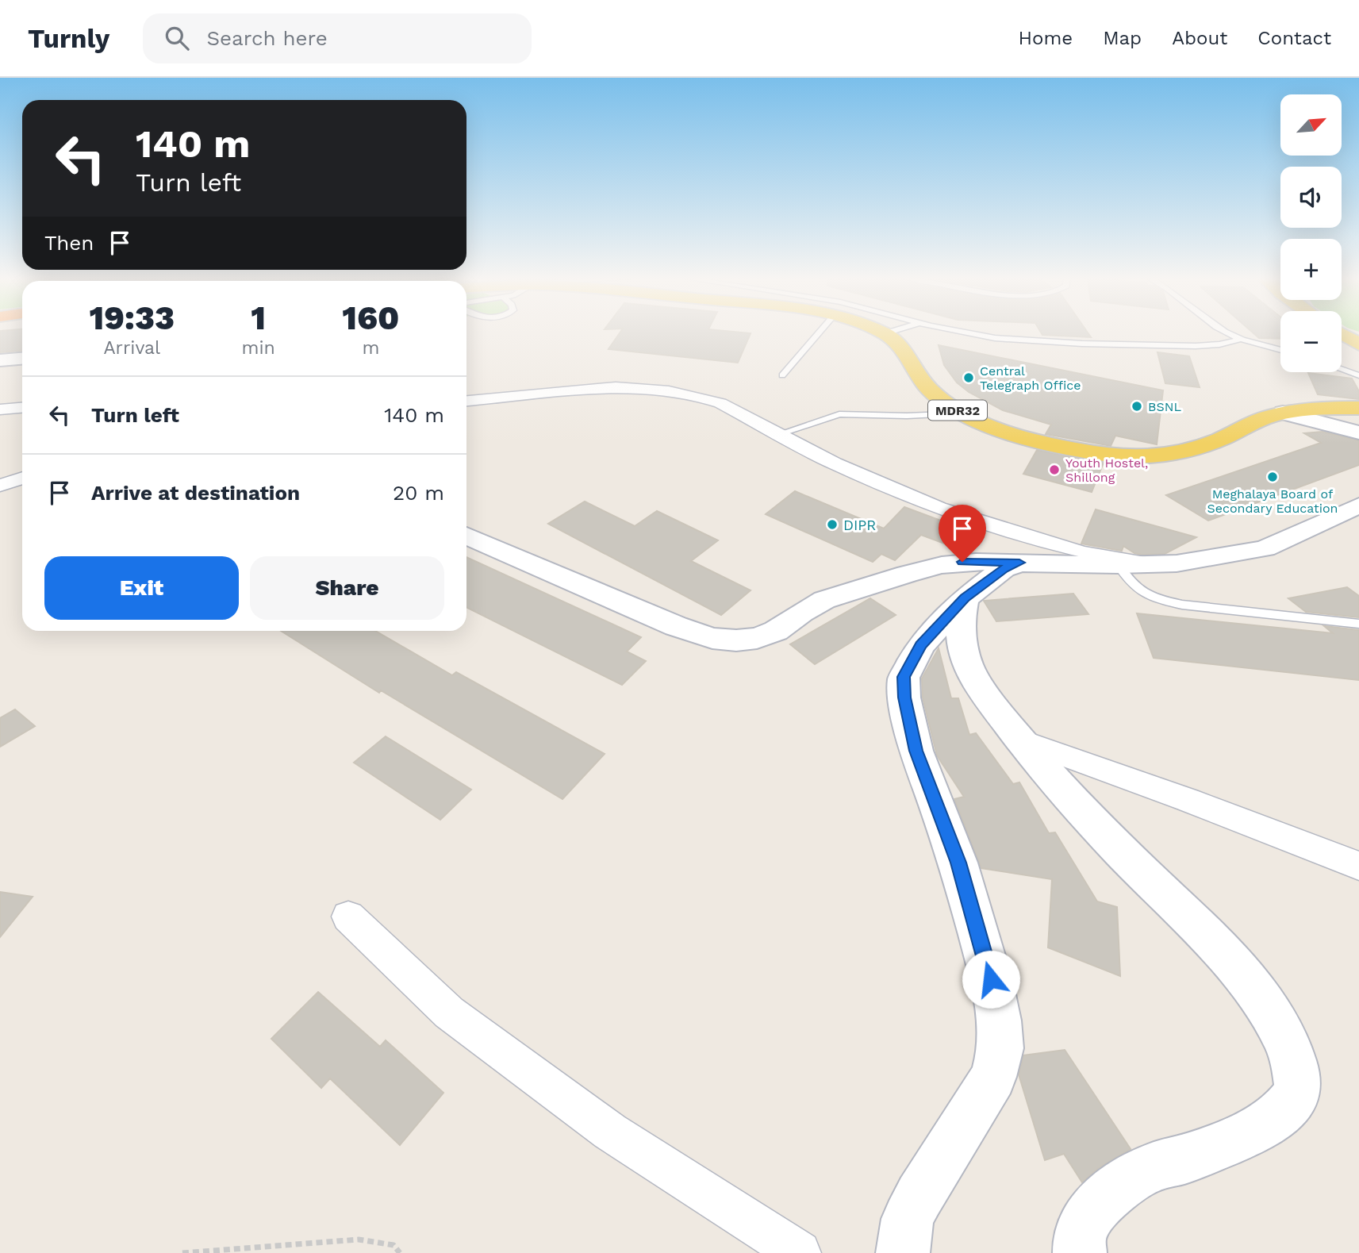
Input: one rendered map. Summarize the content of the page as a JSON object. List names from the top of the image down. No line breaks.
{"streets":{"main road":["MDR32"]},"places":["Central Telegraph Office","BSNL","Youth Hostel, Shillong","Meghalaya Board of Secondary Education","DIPR"],"north":"top right","page":{"header":"Turnly","search":"Search here","nav":["Home","Map","About","Contact"],"map_buttons":["+","−"],"turn":["140 m","Turn left"],"then":"Then","eta":["19:33","Arrival","1","min","160","m"],"list":[{"name":"Turn left","value":"140 m"},{"name":"Arrive at destination","value":"20 m"}],"buttons":["Exit","Share"]}}
